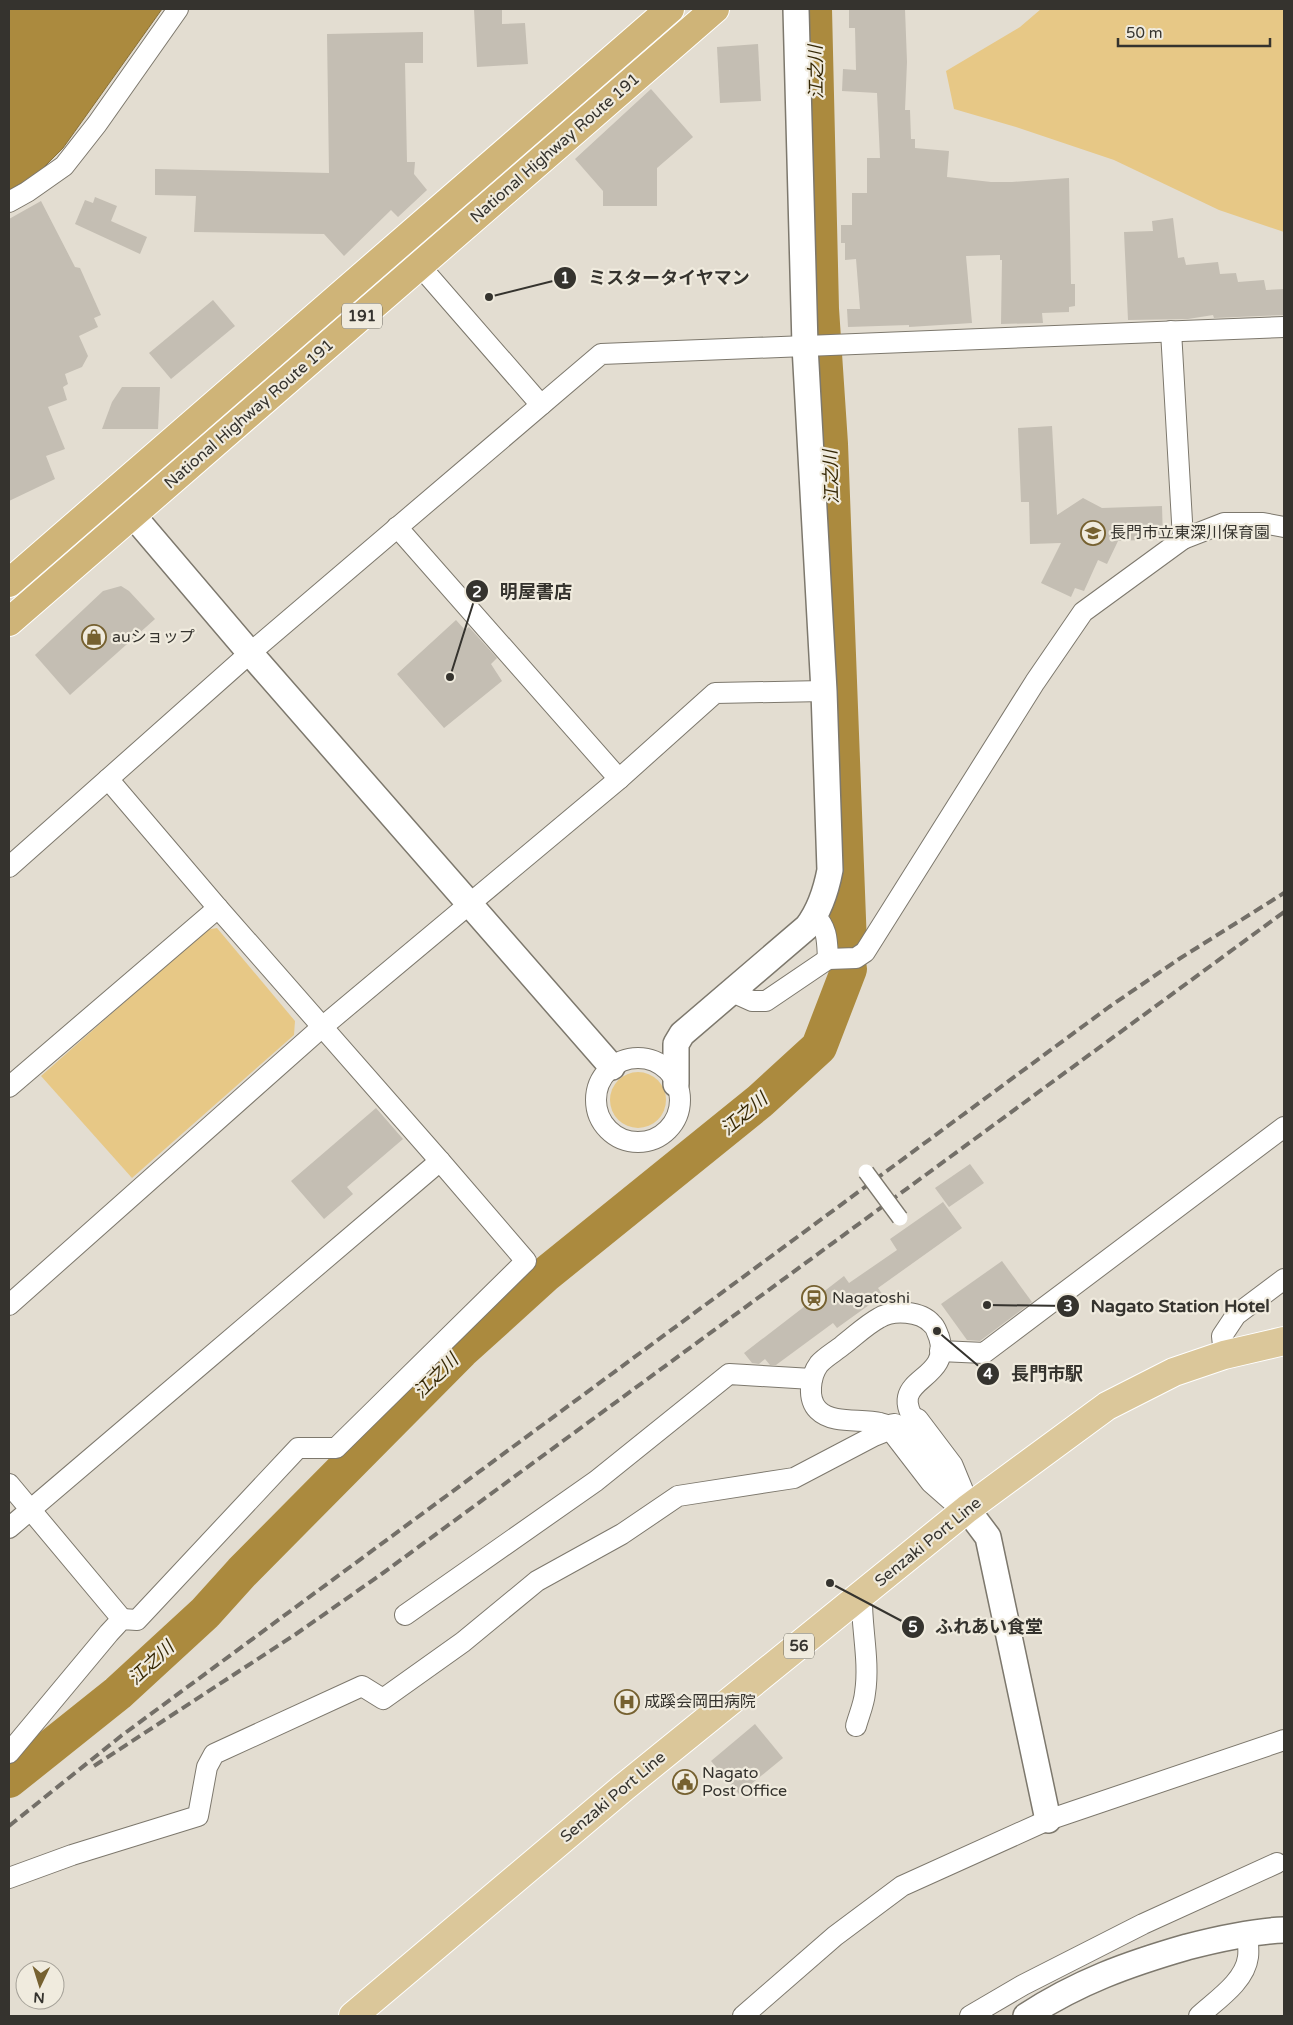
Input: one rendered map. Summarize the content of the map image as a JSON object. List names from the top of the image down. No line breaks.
{"streets":{"highway":["National Highway Route 191","191"],"main road":["Senzaki Port Line","56"]},"water":["江之川"],"places":{"other":["ミスタータイヤマン","明屋書店","Nagato Station Hotel","長門市駅","ふれあい食堂"],"school or university":["長門市立東深川保育園"],"shop":["auショップ"],"station":["Nagatoshi"],"hospital":["成蹊会岡田病院"],"public building":["Nagato Post Office"]},"scale_bar":"50 m","north":"bottom"}
